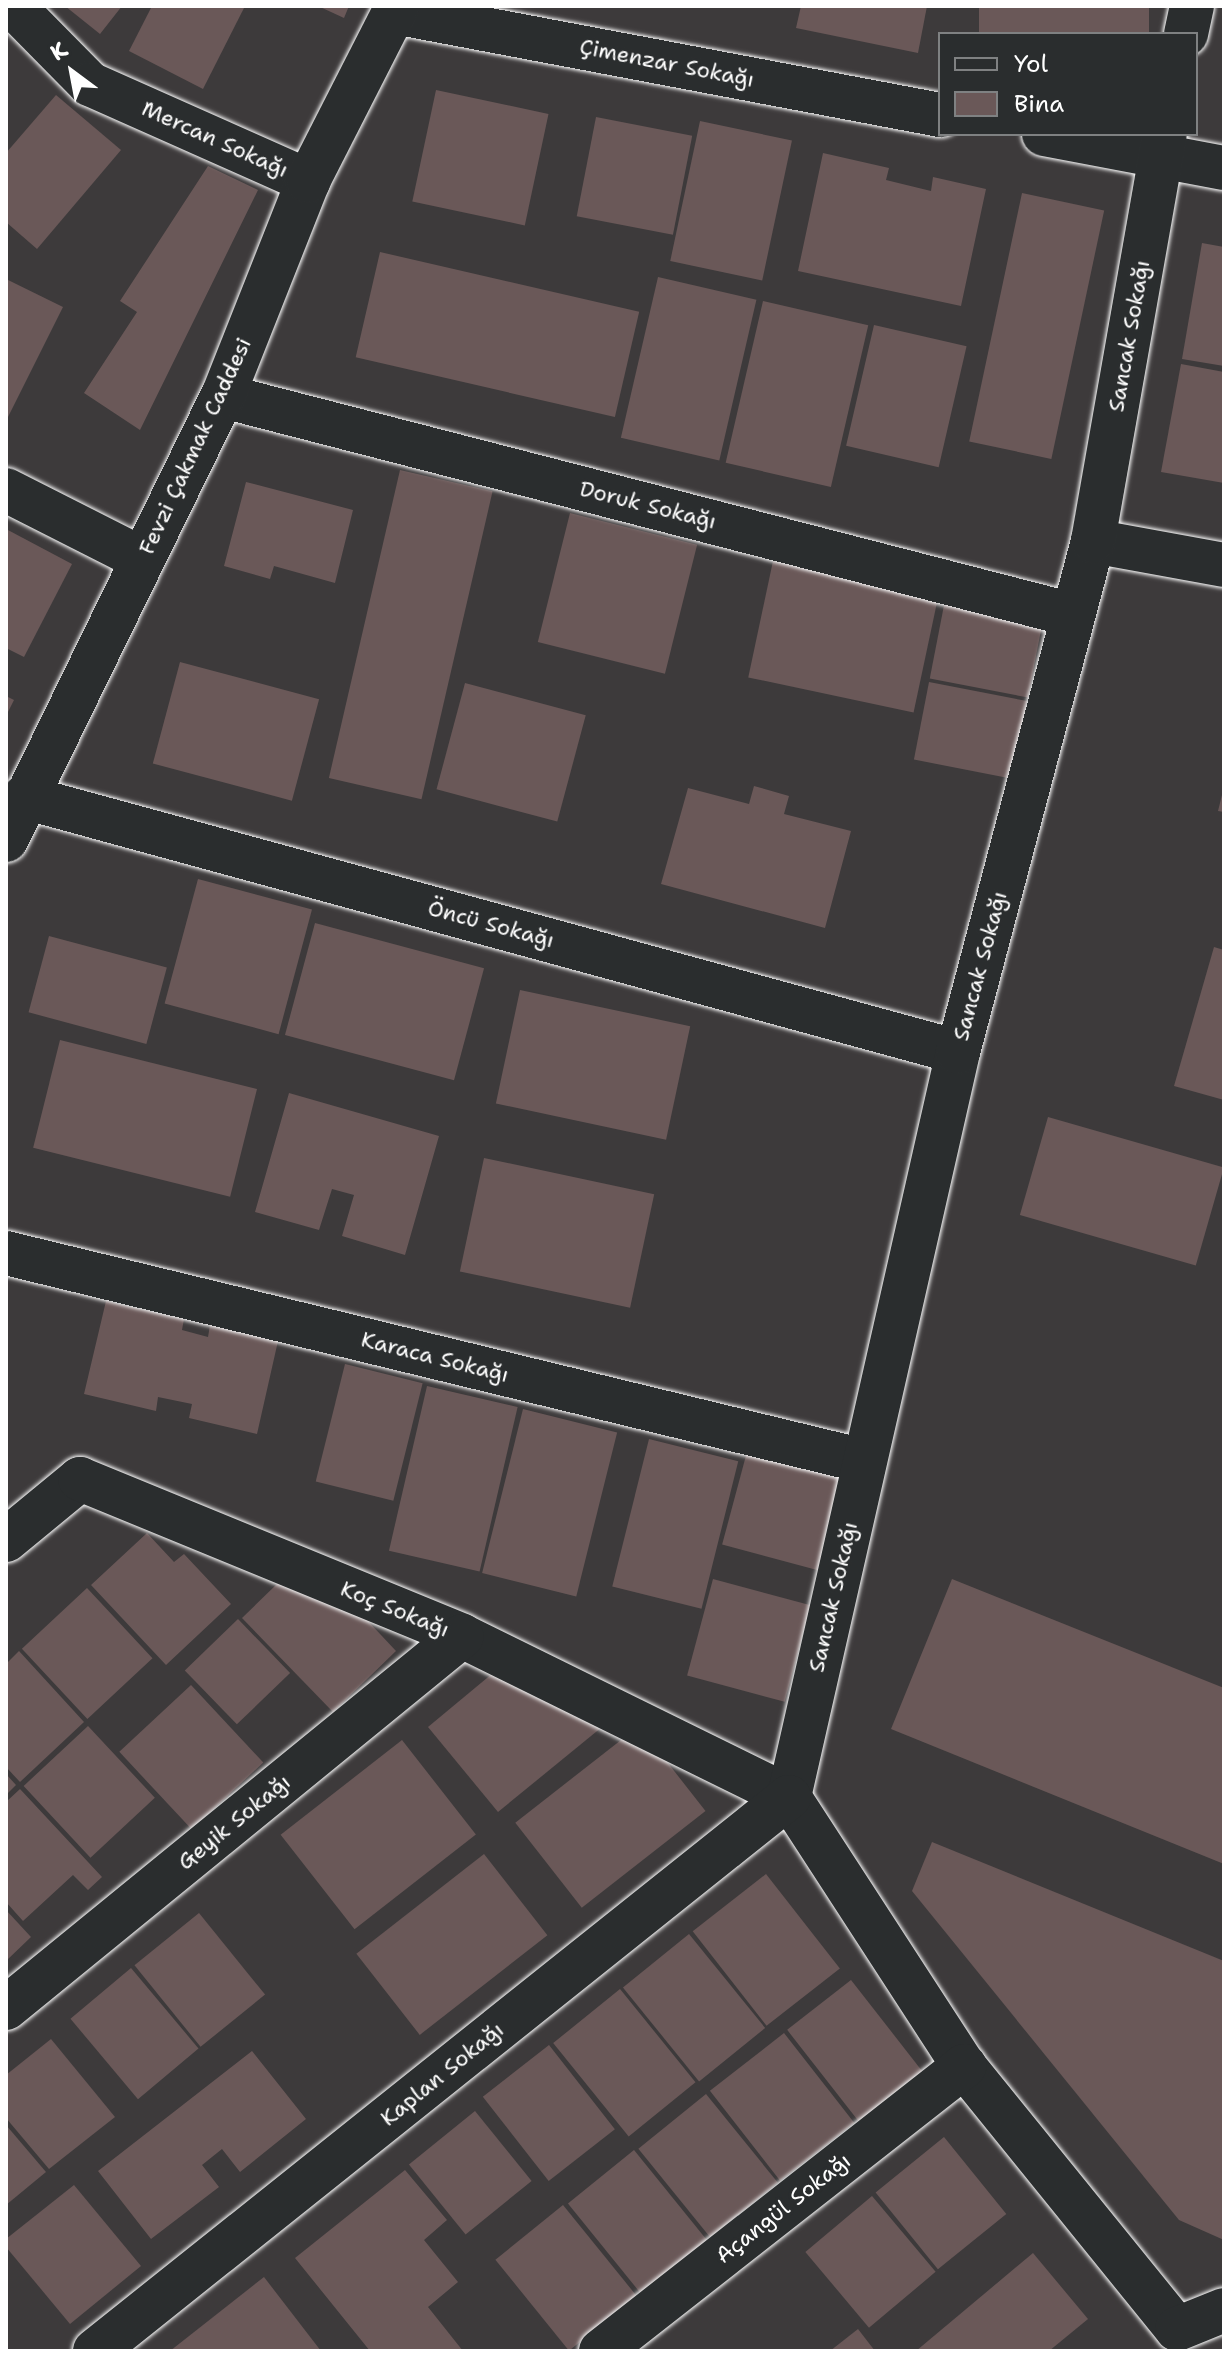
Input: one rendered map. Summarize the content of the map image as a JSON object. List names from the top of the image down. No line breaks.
{"streets":{"street":["Çimenzar Sokağı","Mercan Sokağı","Sancak Sokağı","Fevzi Çakmak Caddesi","Doruk Sokağı","Öncü Sokağı","Karaca Sokağı","Koç Sokağı","Geyik Sokağı","Kaplan Sokağı","Açangül Sokağı"]},"crossings":[["Çimenzar Sokağı","Fevzi Çakmak Caddesi"],["Mercan Sokağı","Fevzi Çakmak Caddesi"],["Sancak Sokağı","Doruk Sokağı"],["Sancak Sokağı","Öncü Sokağı"],["Sancak Sokağı","Karaca Sokağı"],["Sancak Sokağı","Koç Sokağı"],["Sancak Sokağı","Kaplan Sokağı"],["Fevzi Çakmak Caddesi","Doruk Sokağı"],["Fevzi Çakmak Caddesi","Öncü Sokağı"],["Koç Sokağı","Geyik Sokağı"],["Koç Sokağı","Kaplan Sokağı"]],"legend":["Yol","Bina"],"north":"top left"}
